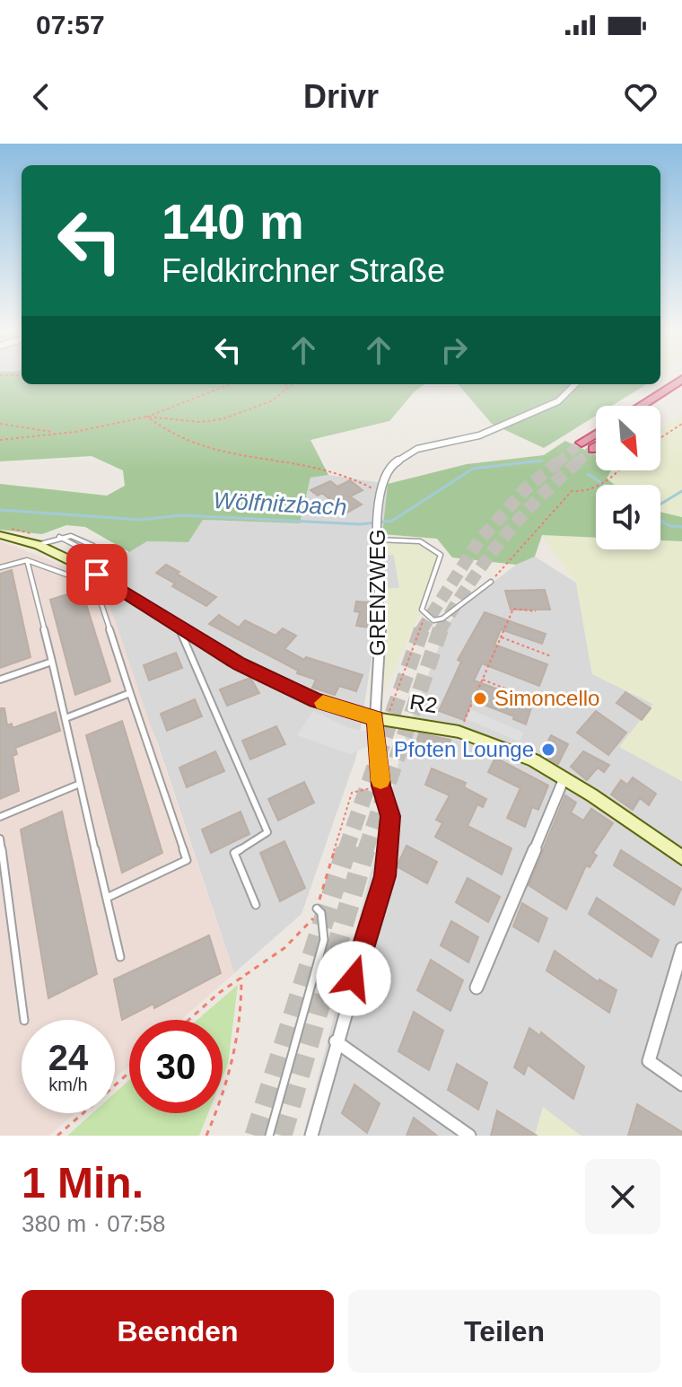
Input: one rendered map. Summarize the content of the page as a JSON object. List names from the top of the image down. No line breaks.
{"streets":{"street":["GRENZWEG"],"path":["R2"]},"water":["Wölfnitzbach"],"places":["Simoncello","Pfoten Lounge"],"north":"bottom right","page":{"status":"07:57","header":"Drivr","turn":["140 m","Feldkirchner Straße"],"speed":"24 km/h","limit":"30","heading":["1 Min.","380 m · 07:58"],"buttons":["Beenden","Teilen"]}}
